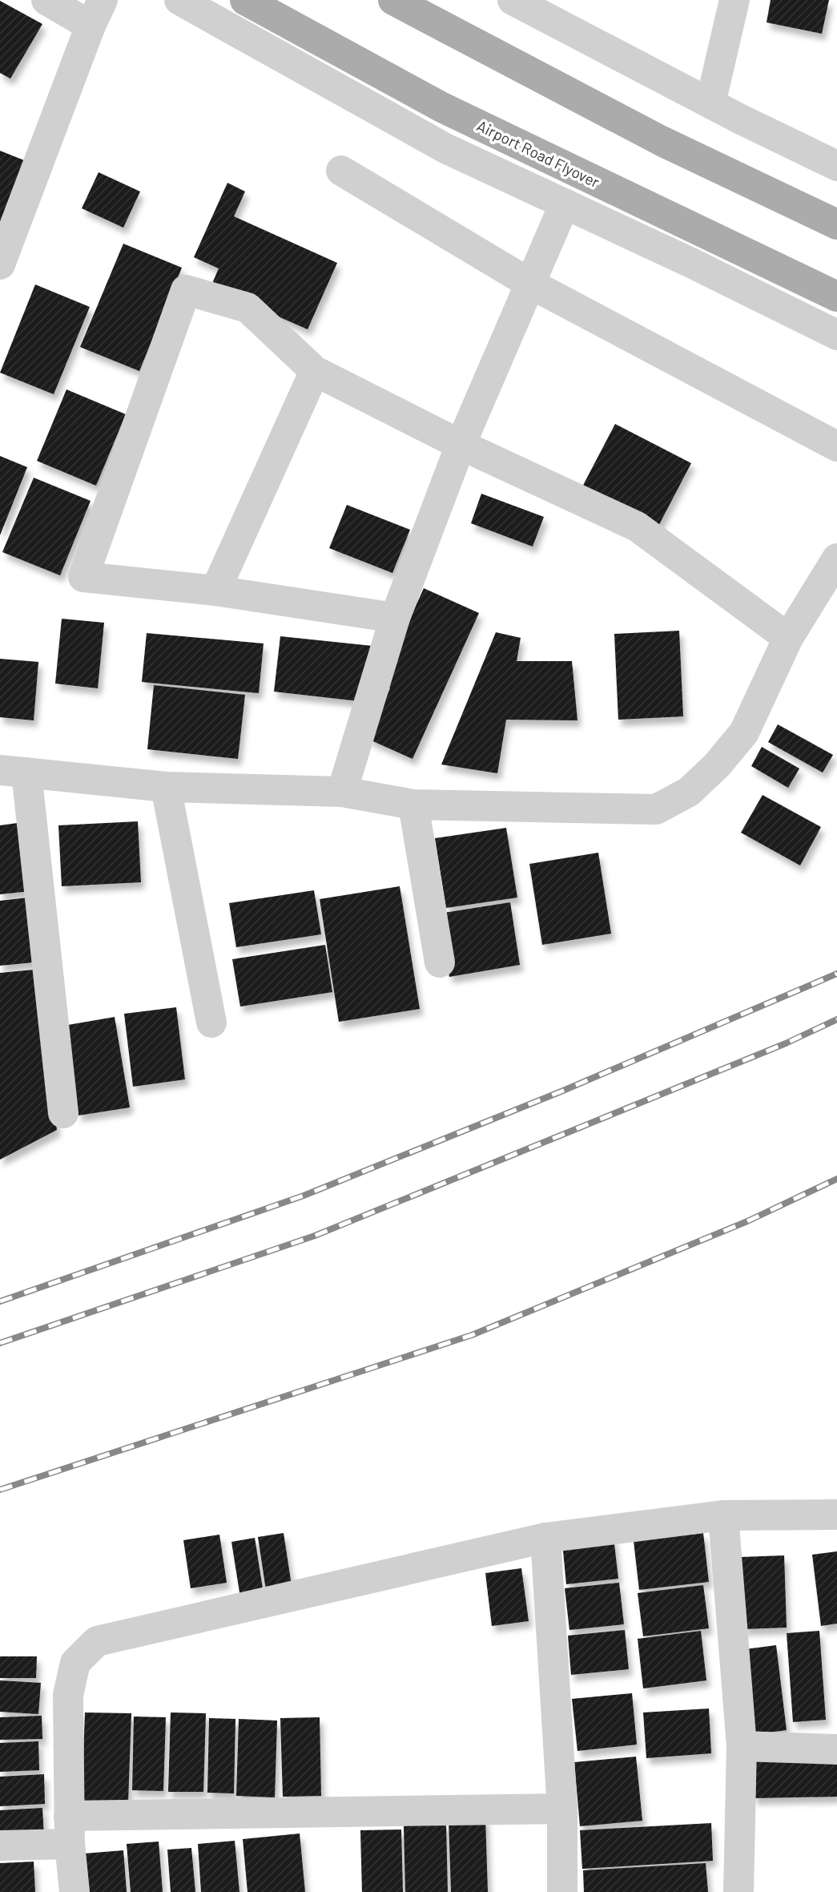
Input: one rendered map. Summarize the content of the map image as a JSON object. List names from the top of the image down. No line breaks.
{"streets":{"main road":["Airport Road Flyover"]}}
